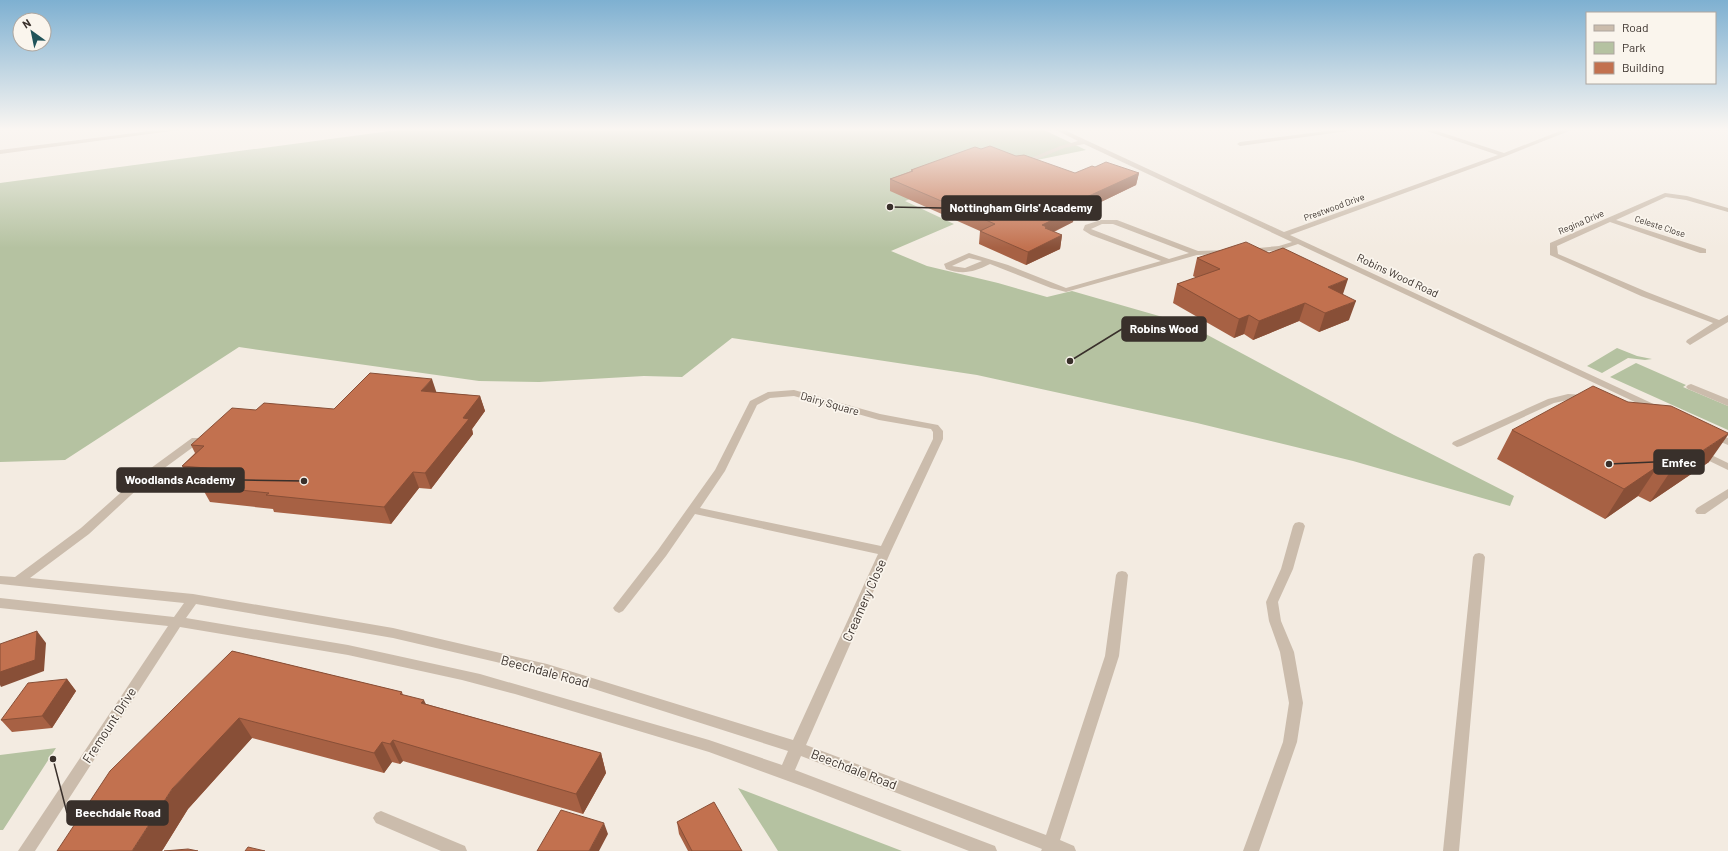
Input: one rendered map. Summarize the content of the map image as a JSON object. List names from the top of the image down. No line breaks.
{"streets":{"street":["Prestwood Drive","Regina Drive","Celeste Close","Robins Wood Road","Dairy Square","Creamery Close","Beechdale Road","Fremount Drive"]},"crossings":[["Prestwood Drive","Robins Wood Road"],["Regina Drive","Celeste Close"],["Dairy Square","Creamery Close"],["Creamery Close","Beechdale Road"],["Beechdale Road","Fremount Drive"]],"places":["Nottingham Girls' Academy","Robins Wood","Emfec","Woodlands Academy","Beechdale Road"],"legend":["Road","Park","Building"],"north":"top left"}
